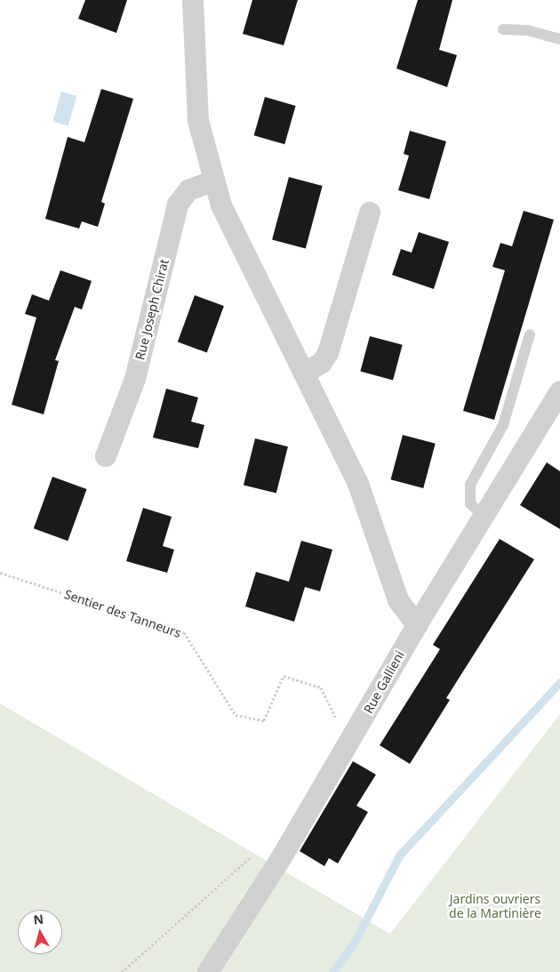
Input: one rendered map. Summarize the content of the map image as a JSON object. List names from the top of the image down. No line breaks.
{"streets":{"street":["Rue Joseph Chirat","Rue Gallieni"],"path":["Sentier des Tanneurs"]},"crossings":[["Sentier des Tanneurs","Rue Gallieni"]],"parks":["Jardins ouvriers de la Martinière"],"north":"top"}
